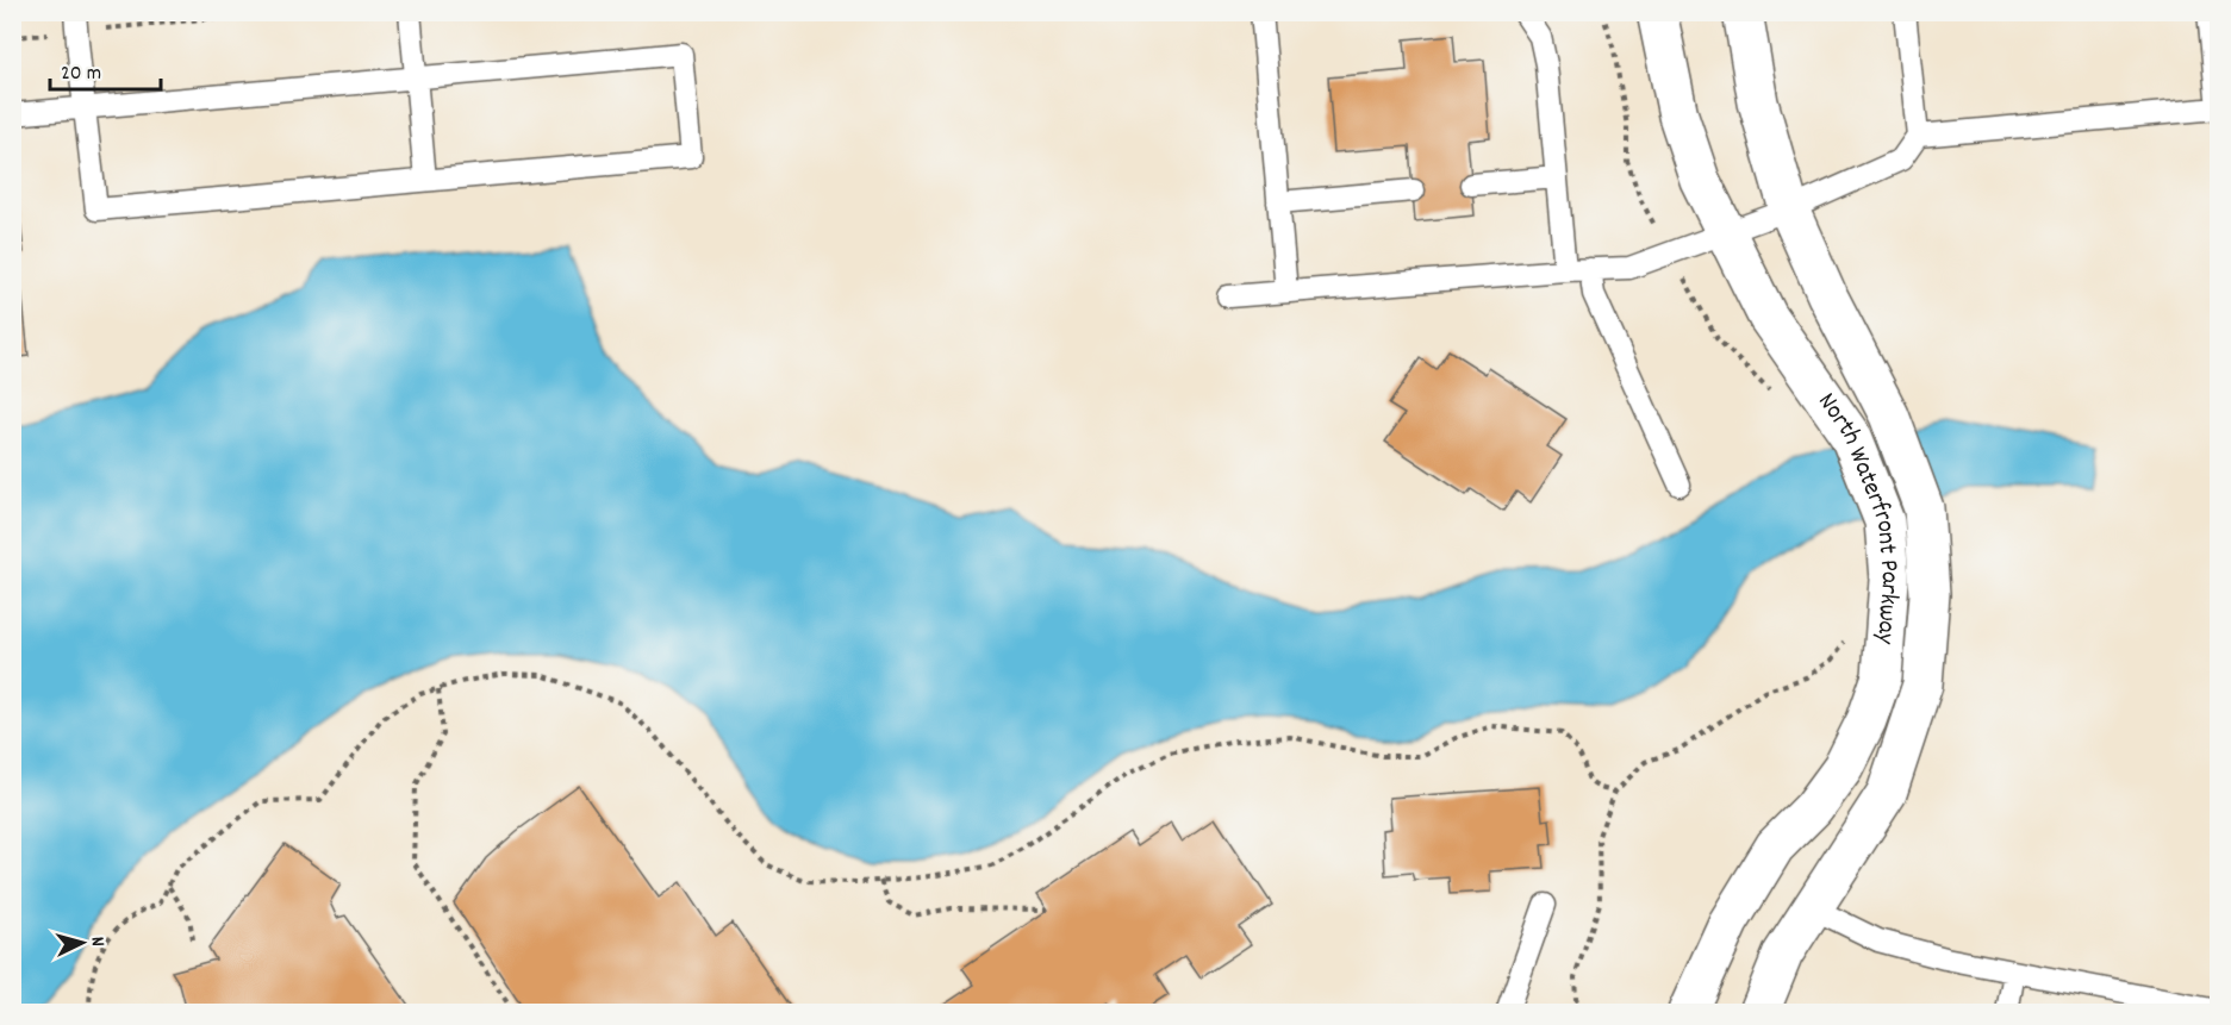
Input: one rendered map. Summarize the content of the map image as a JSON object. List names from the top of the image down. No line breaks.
{"streets":{"street":["North Waterfront Parkway"]},"scale_bar":"20 m","north":"right"}
